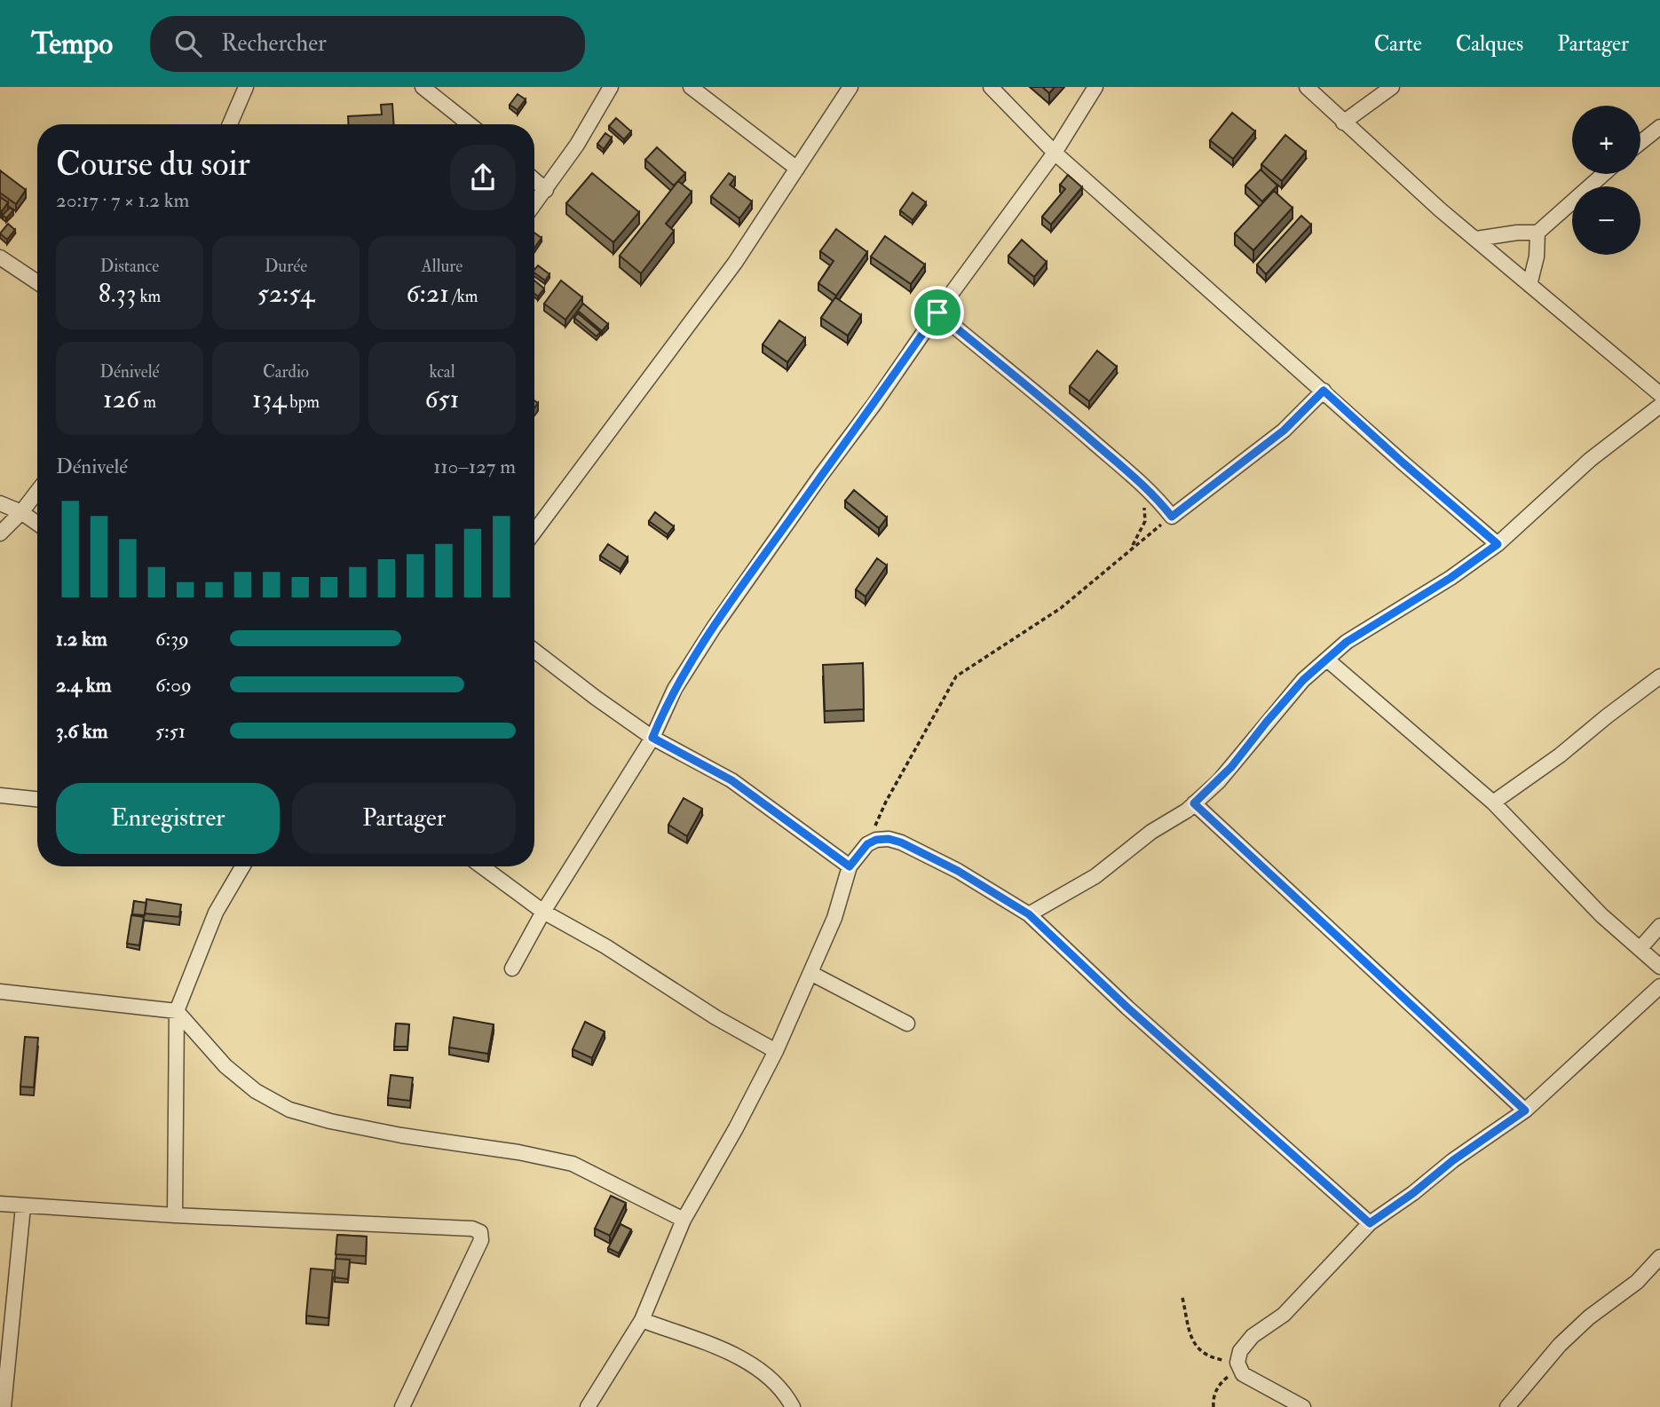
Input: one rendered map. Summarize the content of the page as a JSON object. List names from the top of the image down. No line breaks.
{"page":{"header":"Tempo","search":"Rechercher","nav":["Carte","Calques","Partager"],"map_buttons":["+","−"],"heading":["Course du soir","20:17 · 7 × 1.2 km"],"stats":[["Distance","8.33 km"],["Durée","52:54"],["Allure","6:21 /km"],["Dénivelé","126 m"],["Cardio","134 bpm"],["kcal","651"]],"chart":["Dénivelé","110–127 m"],"list":[{"name":"1.2 km","note":"6:39"},{"name":"2.4 km","note":"6:09"},{"name":"3.6 km","note":"5:51"}],"buttons":["Enregistrer","Partager"]}}
